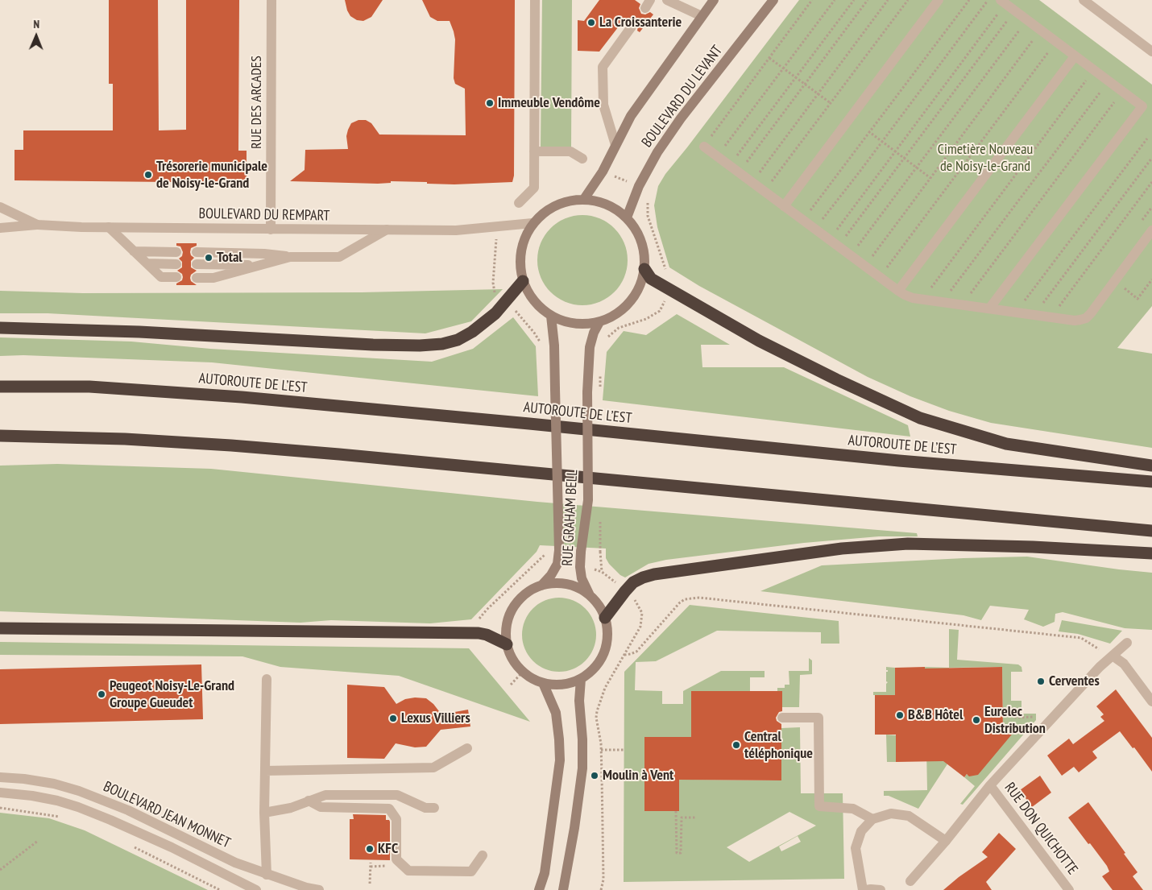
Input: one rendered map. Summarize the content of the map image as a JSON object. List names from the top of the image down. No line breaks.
{"streets":{"highway":["AUTOROUTE DE L’EST"],"main road":["BOULEVARD DU LEVANT","RUE GRAHAM BELL"],"street":["RUE DES ARCADES","BOULEVARD DU REMPART","BOULEVARD JEAN MONNET","RUE DON QUICHOTTE"]},"crossings":[["BOULEVARD DU LEVANT","BOULEVARD DU REMPART"],["BOULEVARD DU LEVANT","RUE GRAHAM BELL"],["RUE DES ARCADES","BOULEVARD DU REMPART"],["BOULEVARD DU REMPART","RUE GRAHAM BELL"]],"parks":["Cimetière Nouveau de Noisy-le-Grand"],"places":["La Croissanterie","Immeuble Vendôme","Trésorerie municipale de Noisy-le-Grand","Total","Cerventes","Peugeot Noisy-Le-Grand Groupe Gueudet","B&B Hôtel","Lexus Villiers","Eurelec Distribution","Central téléphonique","Moulin à Vent","KFC"],"north":"top"}
